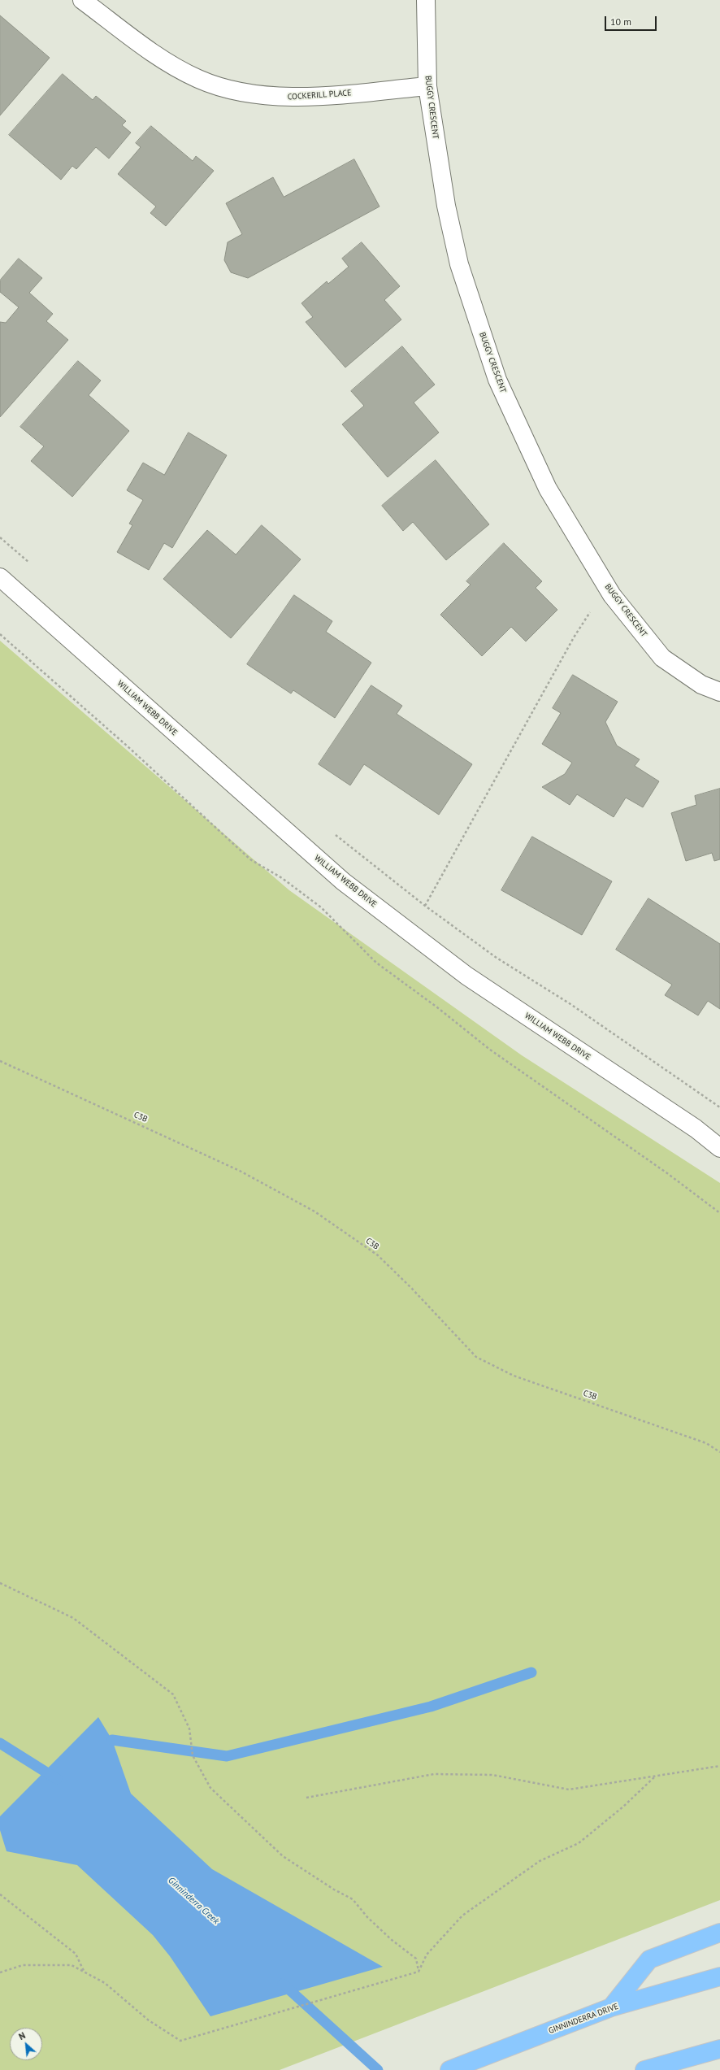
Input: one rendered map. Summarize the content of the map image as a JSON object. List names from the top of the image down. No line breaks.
{"streets":{"main road":["GINNINDERRA DRIVE"],"street":["COCKERILL PLACE","BUGGY CRESCENT","WILLIAM WEBB DRIVE"],"path":["C3B"]},"crossings":[["COCKERILL PLACE","BUGGY CRESCENT"]],"water":["Ginninderra Creek"],"scale_bar":"10 m","north":"top left"}
